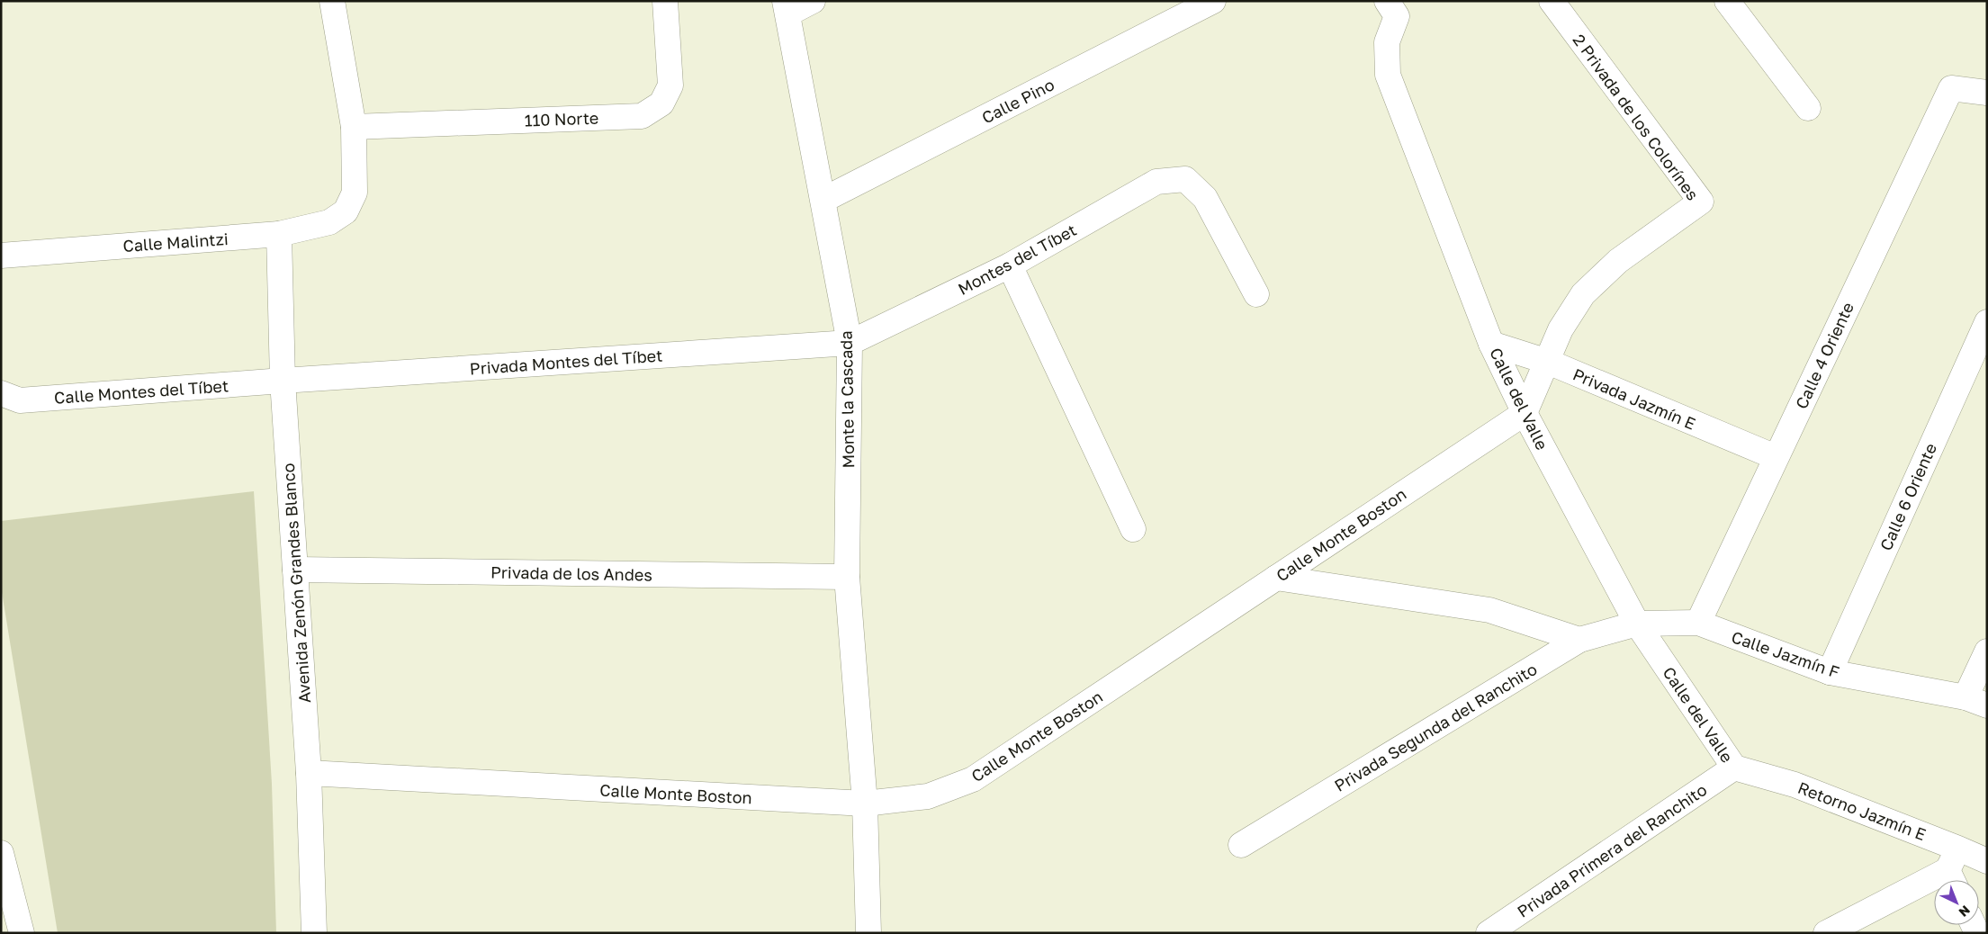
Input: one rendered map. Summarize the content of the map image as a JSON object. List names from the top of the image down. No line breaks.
{"streets":{"street":["Calle Pino","2 Privada de los Colorínes","110 Norte","Calle Malintzi","Montes del Tíbet","Calle 4 Oriente","Privada Montes del Tíbet","Calle Montes del Tíbet","Calle del Valle","Privada Jazmín E","Monte la Cascada","Calle 6 Oriente","Calle Monte Boston","Privada de los Andes","Avenida Zenón Grandes Blanco","Calle Jazmín F","Privada Segunda del Ranchito","Retorno Jazmín E","Privada Primera del Ranchito"]},"crossings":[["Calle Pino","Monte la Cascada"],["2 Privada de los Colorínes","Calle del Valle"],["2 Privada de los Colorínes","Privada Jazmín E"],["2 Privada de los Colorínes","Calle Monte Boston"],["110 Norte","Calle Malintzi"],["Calle Malintzi","Avenida Zenón Grandes Blanco"],["Montes del Tíbet","Privada Montes del Tíbet"],["Montes del Tíbet","Monte la Cascada"],["Calle 4 Oriente","Privada Jazmín E"],["Calle 4 Oriente","Calle Jazmín F"],["Privada Montes del Tíbet","Calle Montes del Tíbet"],["Privada Montes del Tíbet","Monte la Cascada"],["Privada Montes del Tíbet","Avenida Zenón Grandes Blanco"],["Calle Montes del Tíbet","Avenida Zenón Grandes Blanco"],["Calle del Valle","Privada Jazmín E"],["Calle del Valle","Calle Monte Boston"],["Calle del Valle","Calle Jazmín F"],["Calle del Valle","Privada Segunda del Ranchito"],["Calle del Valle","Retorno Jazmín E"],["Calle del Valle","Privada Primera del Ranchito"],["Monte la Cascada","Calle Monte Boston"],["Monte la Cascada","Privada de los Andes"],["Calle 6 Oriente","Calle Jazmín F"],["Calle Monte Boston","Avenida Zenón Grandes Blanco"],["Privada de los Andes","Avenida Zenón Grandes Blanco"],["Calle Jazmín F","Privada Segunda del Ranchito"],["Retorno Jazmín E","Privada Primera del Ranchito"]],"north":"bottom right"}
